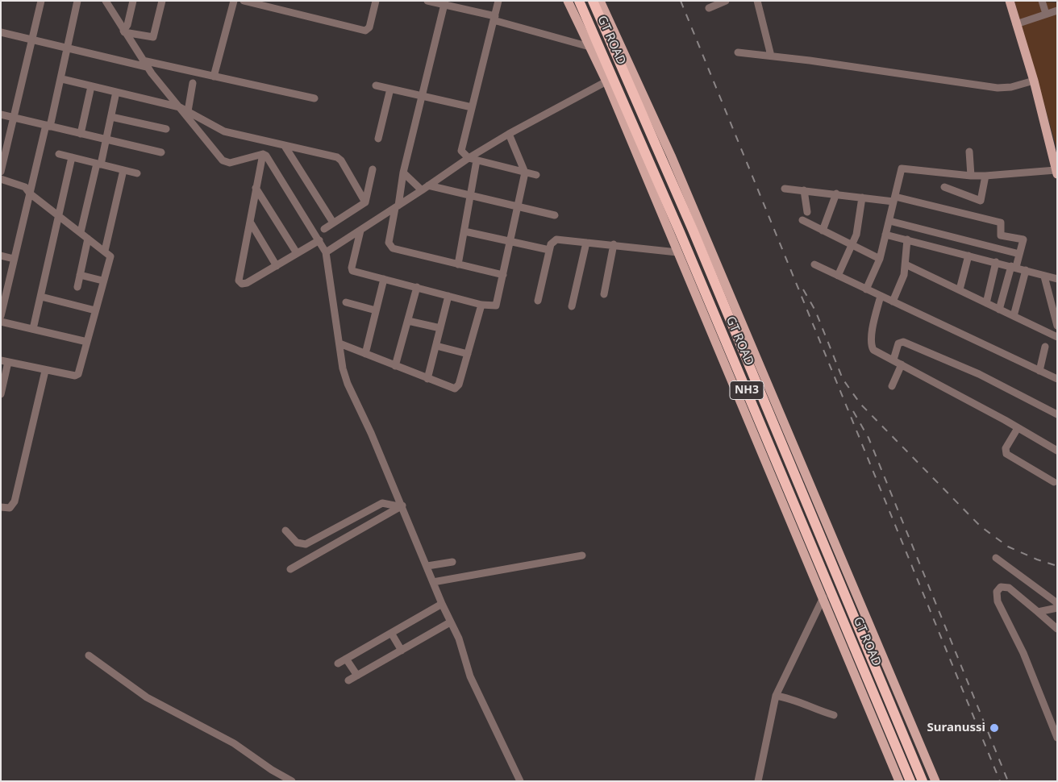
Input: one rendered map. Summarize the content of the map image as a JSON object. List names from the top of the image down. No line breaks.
{"streets":{"highway":["GT ROAD","NH3"]},"places":["Suranussi"]}
